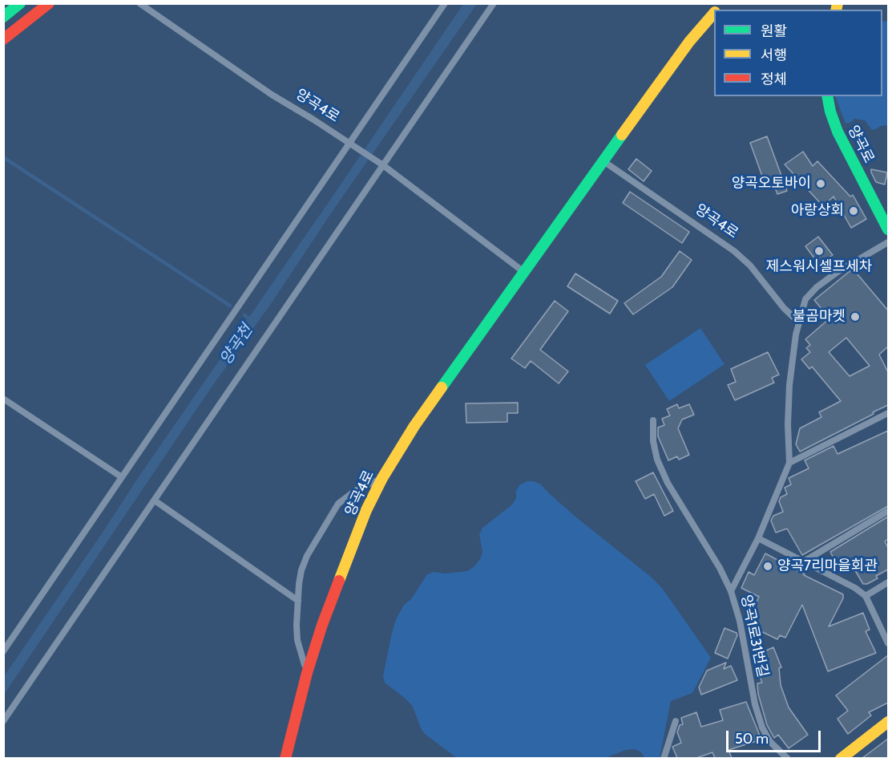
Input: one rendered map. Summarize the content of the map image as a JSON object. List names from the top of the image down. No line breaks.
{"streets":{"main road":["양곡4로","양곡로"],"lane":["양곡1로31번길"]},"crossings":[["양곡4로","양곡1로31번길"]],"water":["양곡천"],"places":["양곡오토바이","아랑상회","제스워시셀프세차","불곰마켓","양곡7리마을회관"],"legend":["원활","서행","정체"],"scale_bar":"50 m"}
